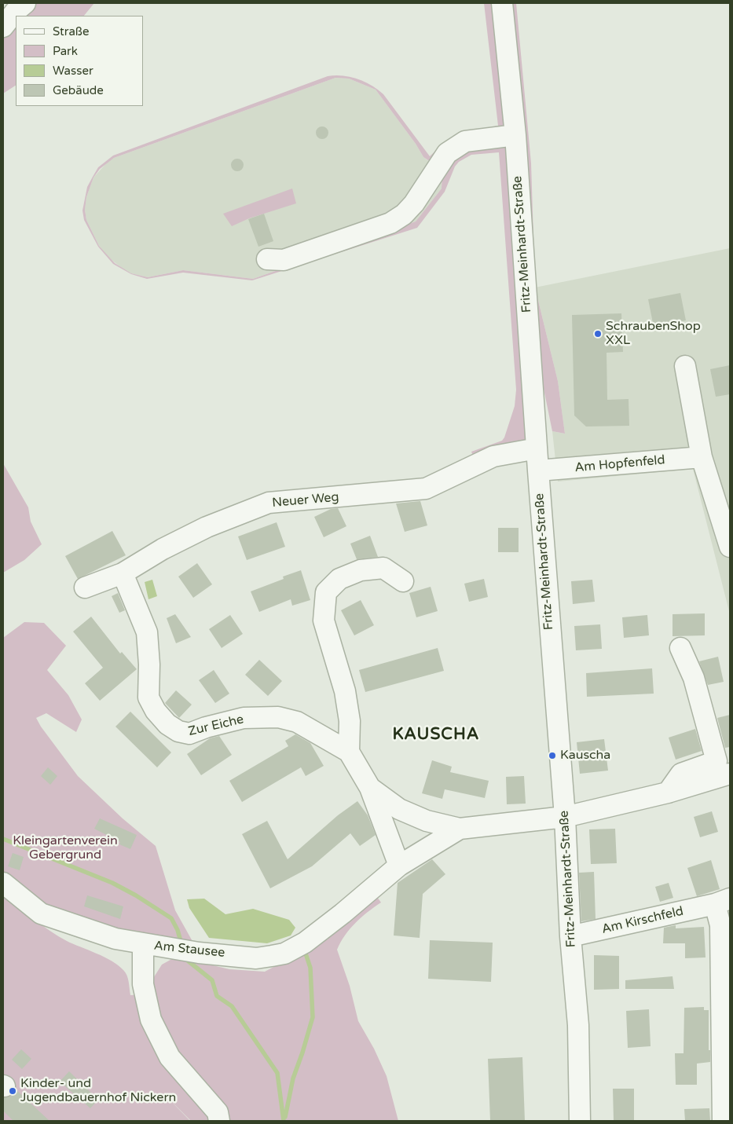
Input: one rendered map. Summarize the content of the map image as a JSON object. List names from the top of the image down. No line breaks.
{"streets":{"street":["Fritz-Meinhardt-Straße","Am Hopfenfeld","Neuer Weg","Zur Eiche","Am Kirschfeld","Am Stausee"]},"crossings":[["Fritz-Meinhardt-Straße","Am Hopfenfeld"],["Fritz-Meinhardt-Straße","Neuer Weg"],["Fritz-Meinhardt-Straße","Zur Eiche"],["Fritz-Meinhardt-Straße","Am Kirschfeld"],["Neuer Weg","Zur Eiche"],["Zur Eiche","Am Stausee"]],"districts":["KAUSCHA"],"parks":["Kleingartenverein Gebergrund"],"places":["SchraubenShop XXL","Kauscha","Kinder- und Jugendbauernhof Nickern"],"legend":["Straße","Park","Wasser","Gebäude"]}
